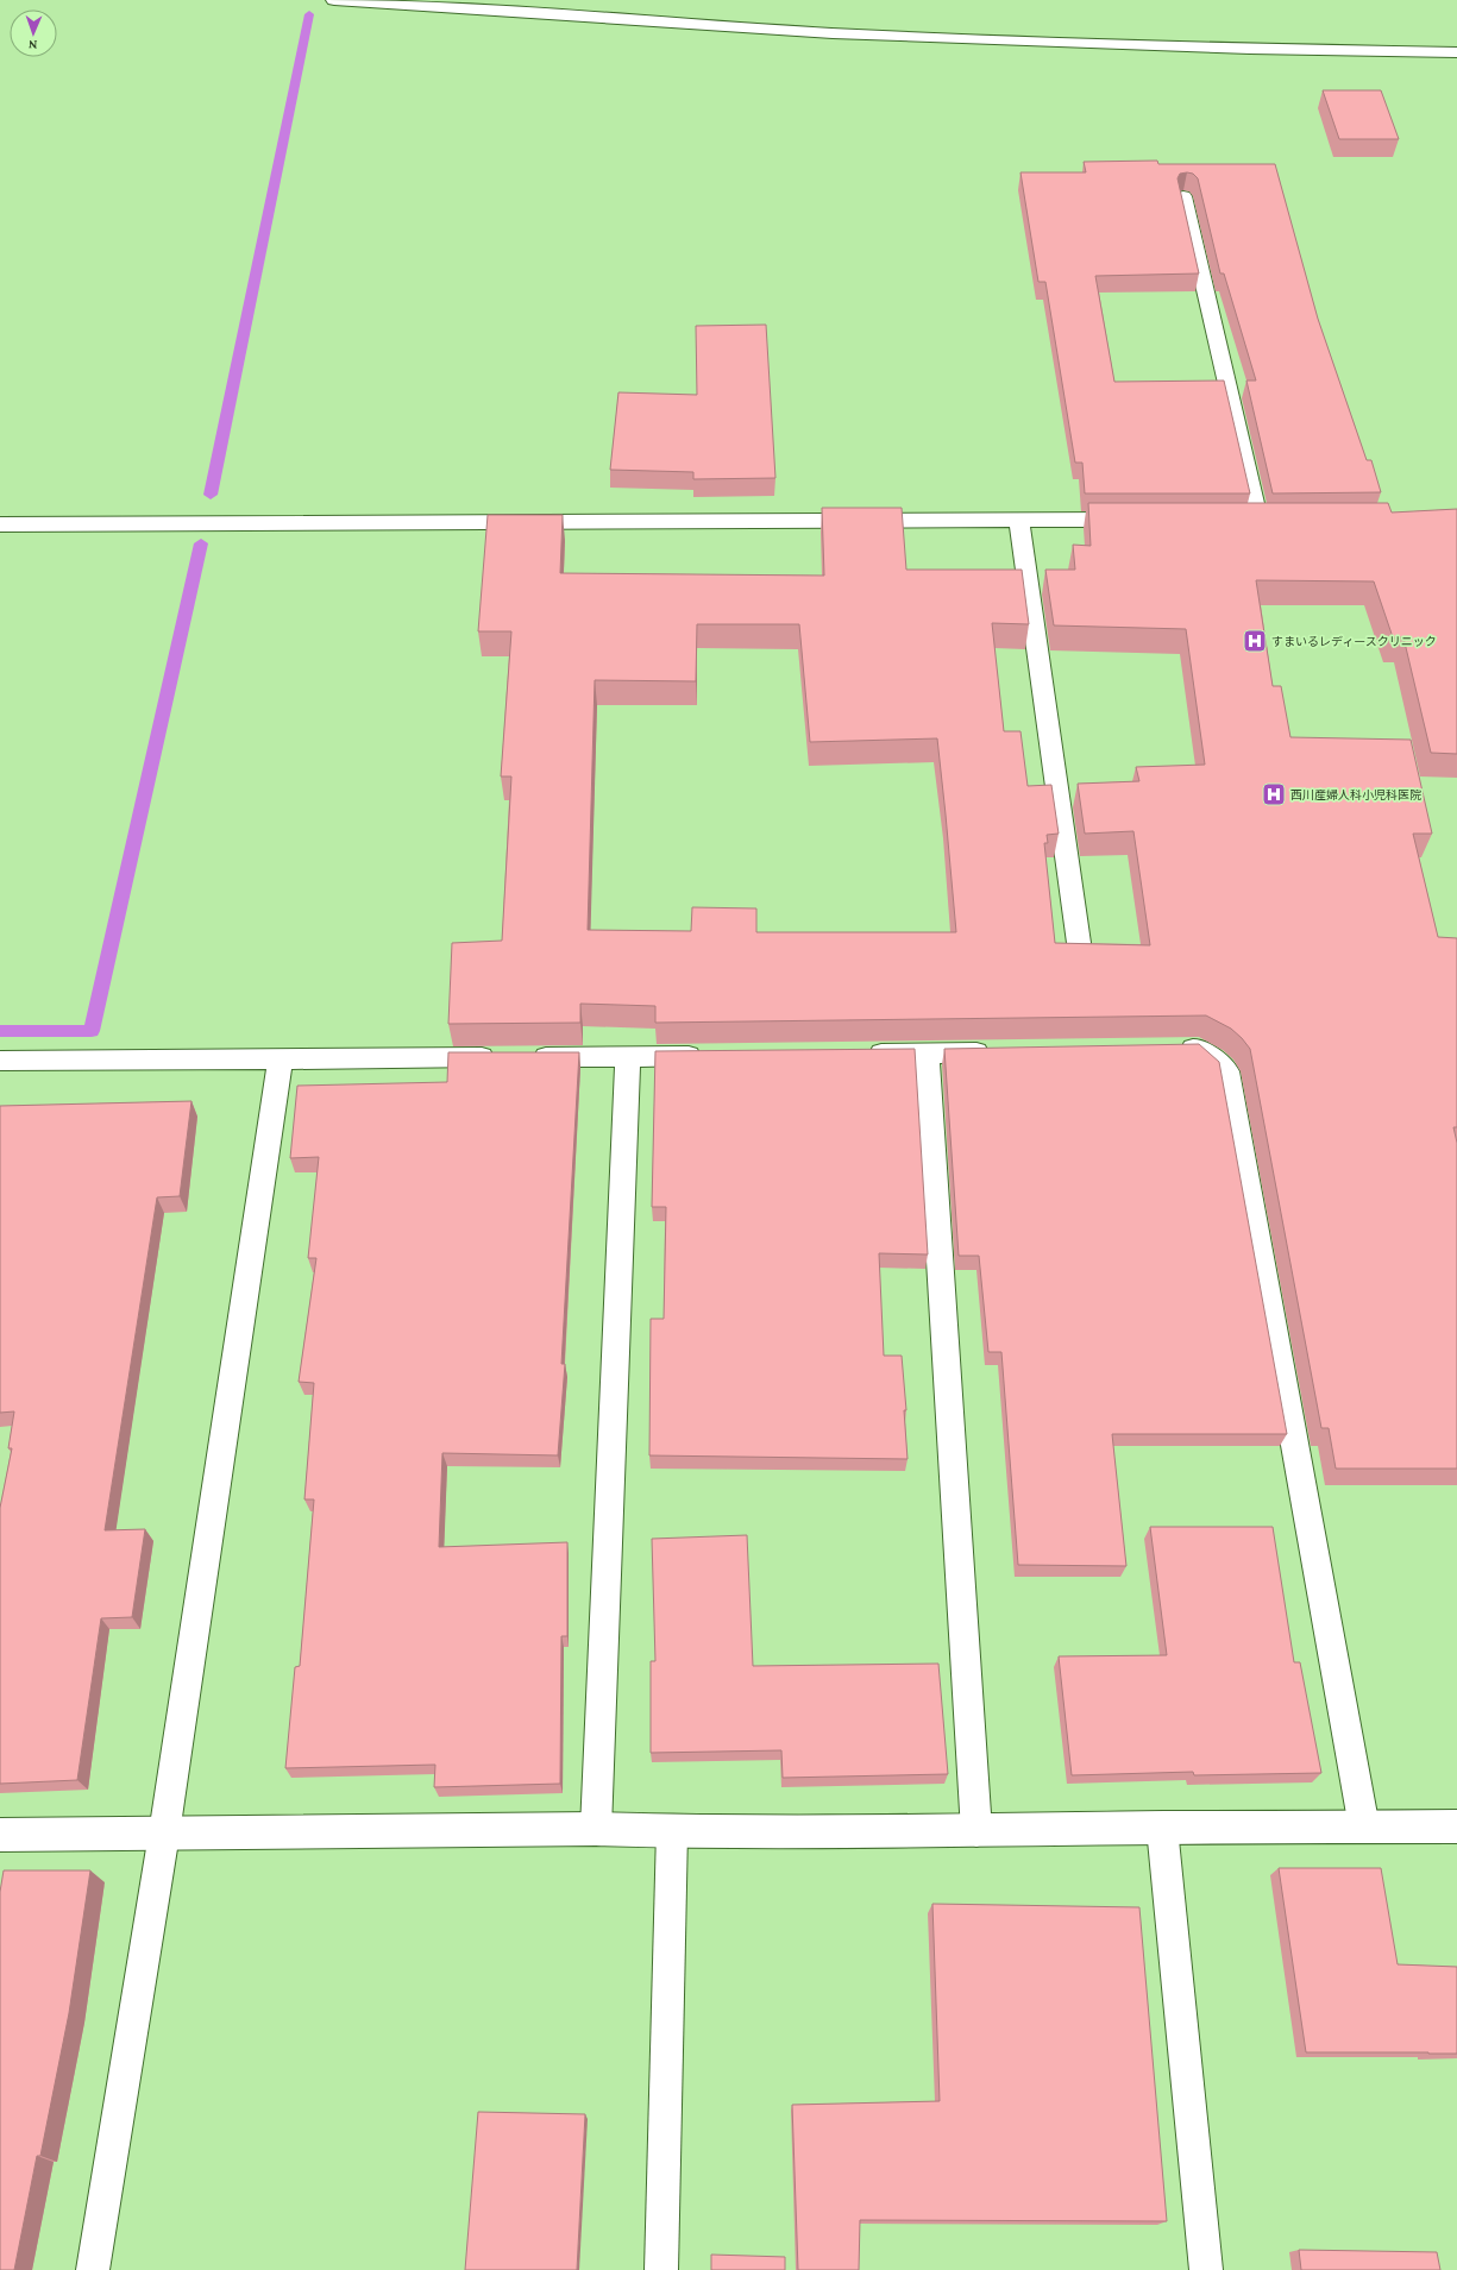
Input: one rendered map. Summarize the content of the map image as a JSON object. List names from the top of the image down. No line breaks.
{"places":{"hospital":["すまいるレディースクリニック","西川産婦人科小児科医院"]},"north":"bottom"}
